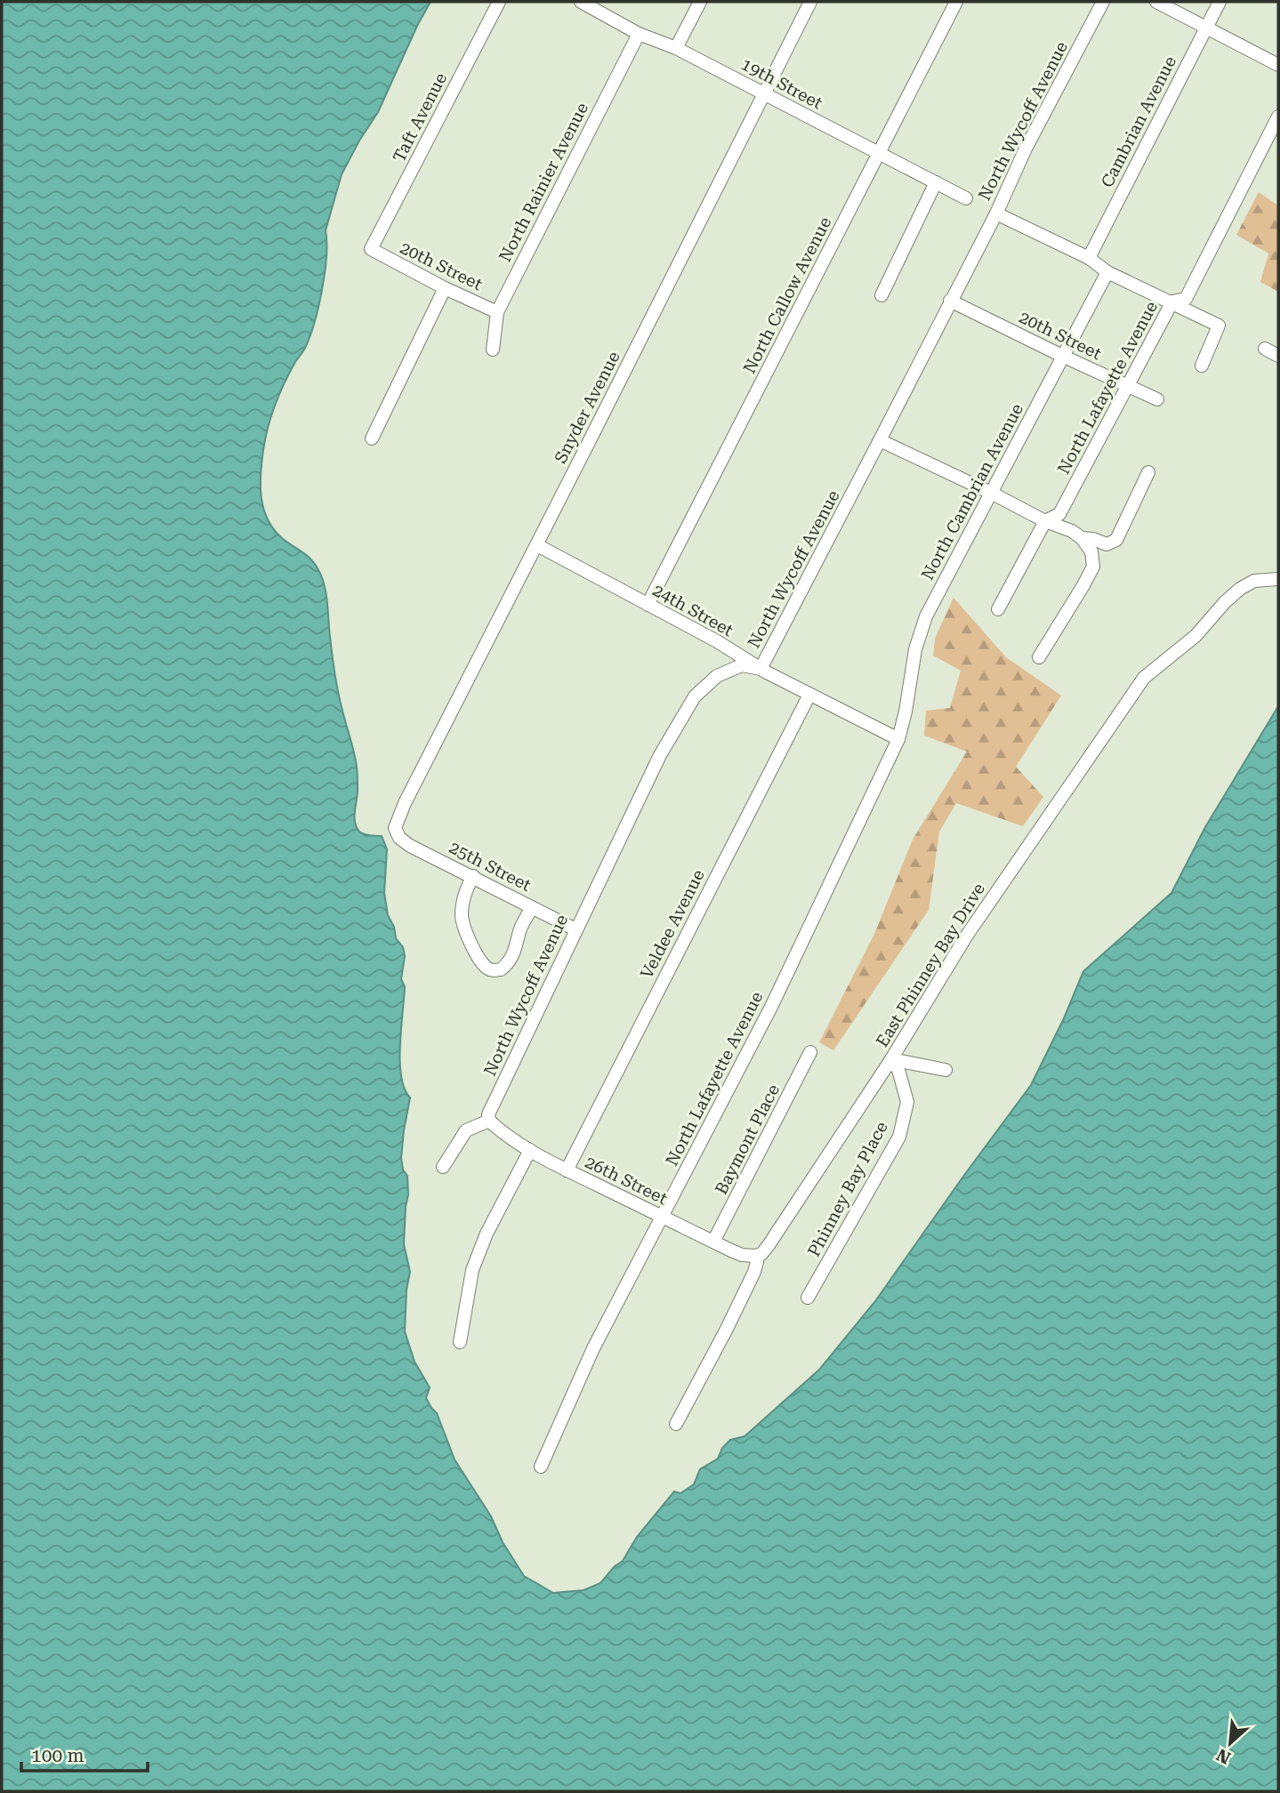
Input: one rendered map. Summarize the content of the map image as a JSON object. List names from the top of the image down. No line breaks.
{"streets":{"street":["19th Street","Taft Avenue","North Wycoff Avenue","Cambrian Avenue","North Rainier Avenue","20th Street","North Callow Avenue","North Lafayette Avenue","Snyder Avenue","North Cambrian Avenue","24th Street","25th Street","Veldee Avenue","East Phinney Bay Drive","Baymont Place","26th Street","Phinney Bay Place"]},"crossings":[["19th Street","North Rainier Avenue"],["19th Street","North Callow Avenue"],["19th Street","Snyder Avenue"],["Taft Avenue","20th Street"],["North Wycoff Avenue","20th Street"],["North Wycoff Avenue","24th Street"],["North Wycoff Avenue","25th Street"],["North Wycoff Avenue","26th Street"],["North Rainier Avenue","20th Street"],["20th Street","North Lafayette Avenue"],["20th Street","North Cambrian Avenue"],["North Callow Avenue","24th Street"],["North Lafayette Avenue","North Cambrian Avenue"],["North Lafayette Avenue","24th Street"],["North Lafayette Avenue","26th Street"],["Snyder Avenue","24th Street"],["Snyder Avenue","25th Street"],["North Cambrian Avenue","24th Street"],["24th Street","Veldee Avenue"],["Veldee Avenue","26th Street"],["East Phinney Bay Drive","26th Street"],["East Phinney Bay Drive","Phinney Bay Place"],["Baymont Place","26th Street"]],"scale_bar":"100 m","north":"bottom left"}
